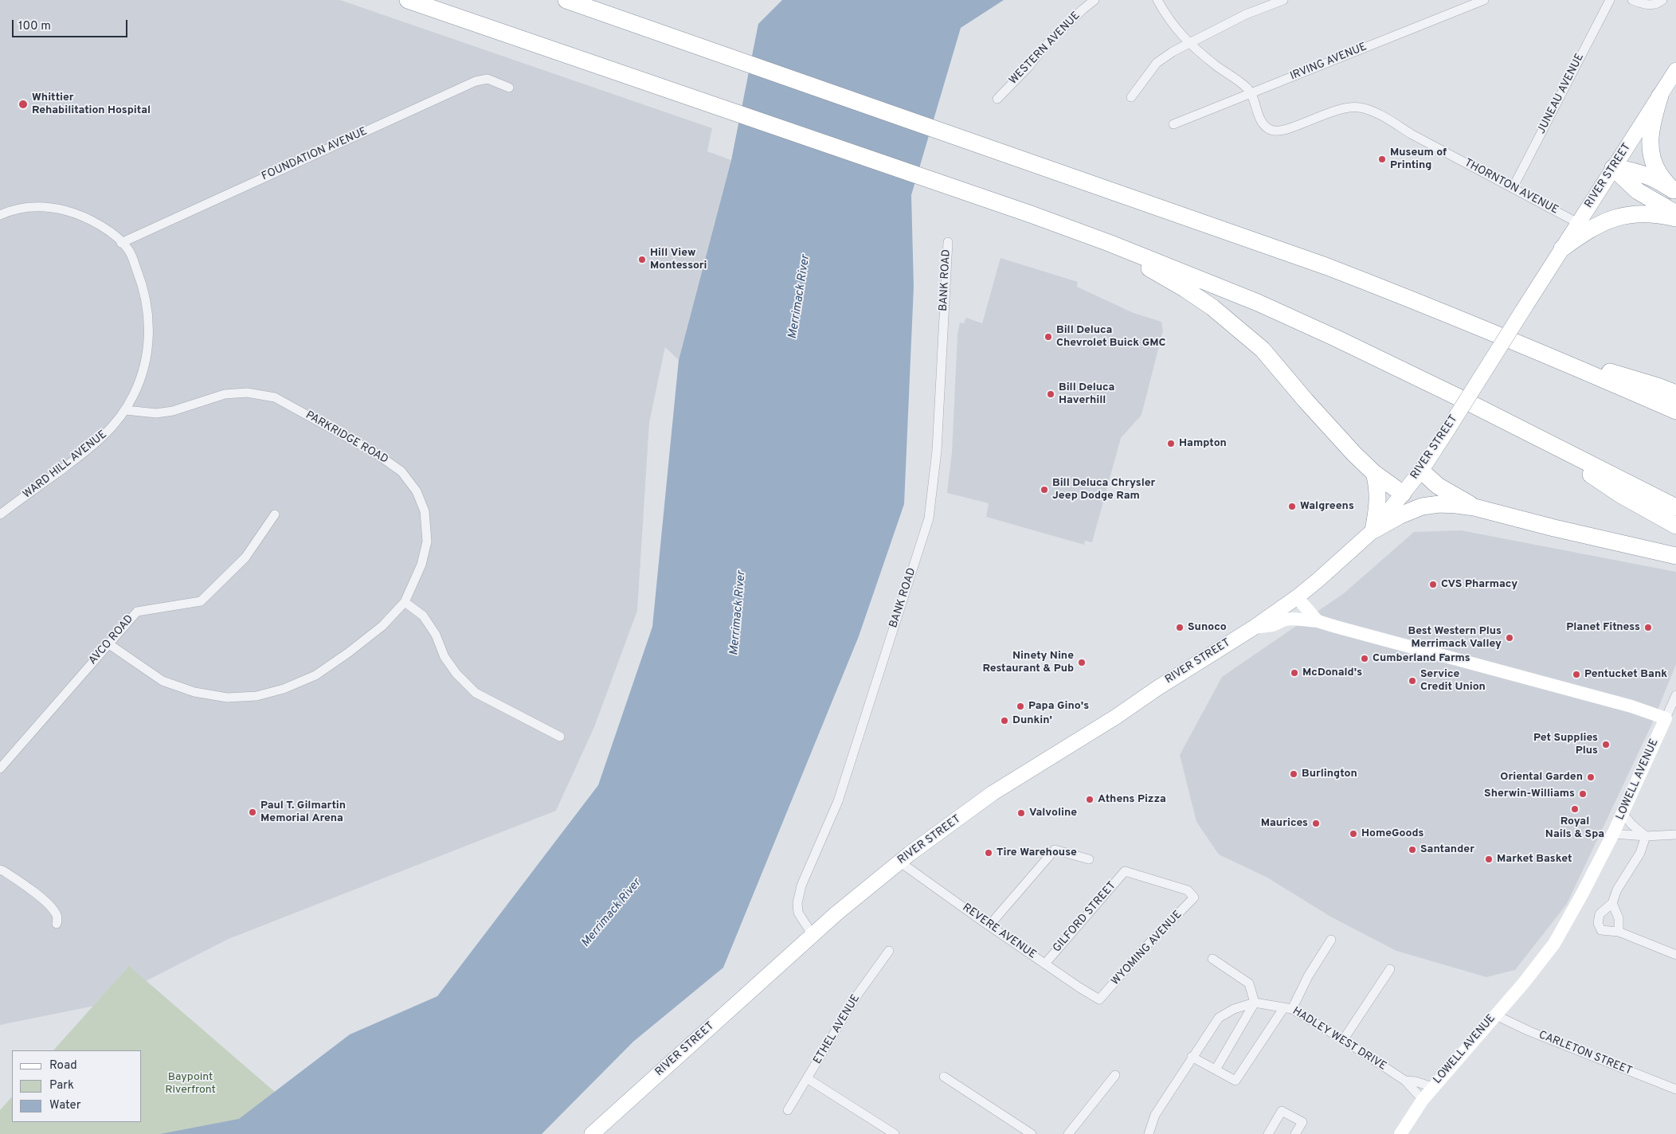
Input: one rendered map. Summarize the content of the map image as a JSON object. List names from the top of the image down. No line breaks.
{"streets":{"main road":["RIVER STREET","LOWELL AVENUE"],"street":["WESTERN AVENUE","IRVING AVENUE","JUNEAU AVENUE","FOUNDATION AVENUE","THORNTON AVENUE","BANK ROAD","PARKRIDGE ROAD","WARD HILL AVENUE","AVCO ROAD","GILFORD STREET","REVERE AVENUE","WYOMING AVENUE","ETHEL AVENUE","HADLEY WEST DRIVE","CARLETON STREET"]},"crossings":[["IRVING AVENUE","THORNTON AVENUE"],["JUNEAU AVENUE","THORNTON AVENUE"],["FOUNDATION AVENUE","WARD HILL AVENUE"],["RIVER STREET","THORNTON AVENUE"],["RIVER STREET","BANK ROAD"],["RIVER STREET","REVERE AVENUE"],["PARKRIDGE ROAD","WARD HILL AVENUE"],["PARKRIDGE ROAD","AVCO ROAD"],["LOWELL AVENUE","HADLEY WEST DRIVE"],["LOWELL AVENUE","CARLETON STREET"],["GILFORD STREET","REVERE AVENUE"],["GILFORD STREET","WYOMING AVENUE"],["REVERE AVENUE","WYOMING AVENUE"]],"water":["Merrimack River"],"parks":["Baypoint Riverfront"],"places":["Whittier Rehabilitation Hospital","Museum of Printing","Hill View Montessori","Bill Deluca Chevrolet Buick GMC","Bill Deluca Haverhill","Hampton","Bill Deluca Chrysler Jeep Dodge Ram","Walgreens","CVS Pharmacy","Sunoco","Planet Fitness","Best Western Plus Merrimack Valley","Cumberland Farms","Ninety Nine Restaurant & Pub","McDonald's","Pentucket Bank","Service Credit Union","Papa Gino's","Dunkin'","Pet Supplies Plus","Burlington","Oriental Garden","Sherwin-Williams","Athens Pizza","Royal Nails & Spa","Paul T. Gilmartin Memorial Arena","Valvoline","Maurices","HomeGoods","Santander","Tire Warehouse","Market Basket"],"legend":["Road","Park","Water"],"scale_bar":"100 m"}
